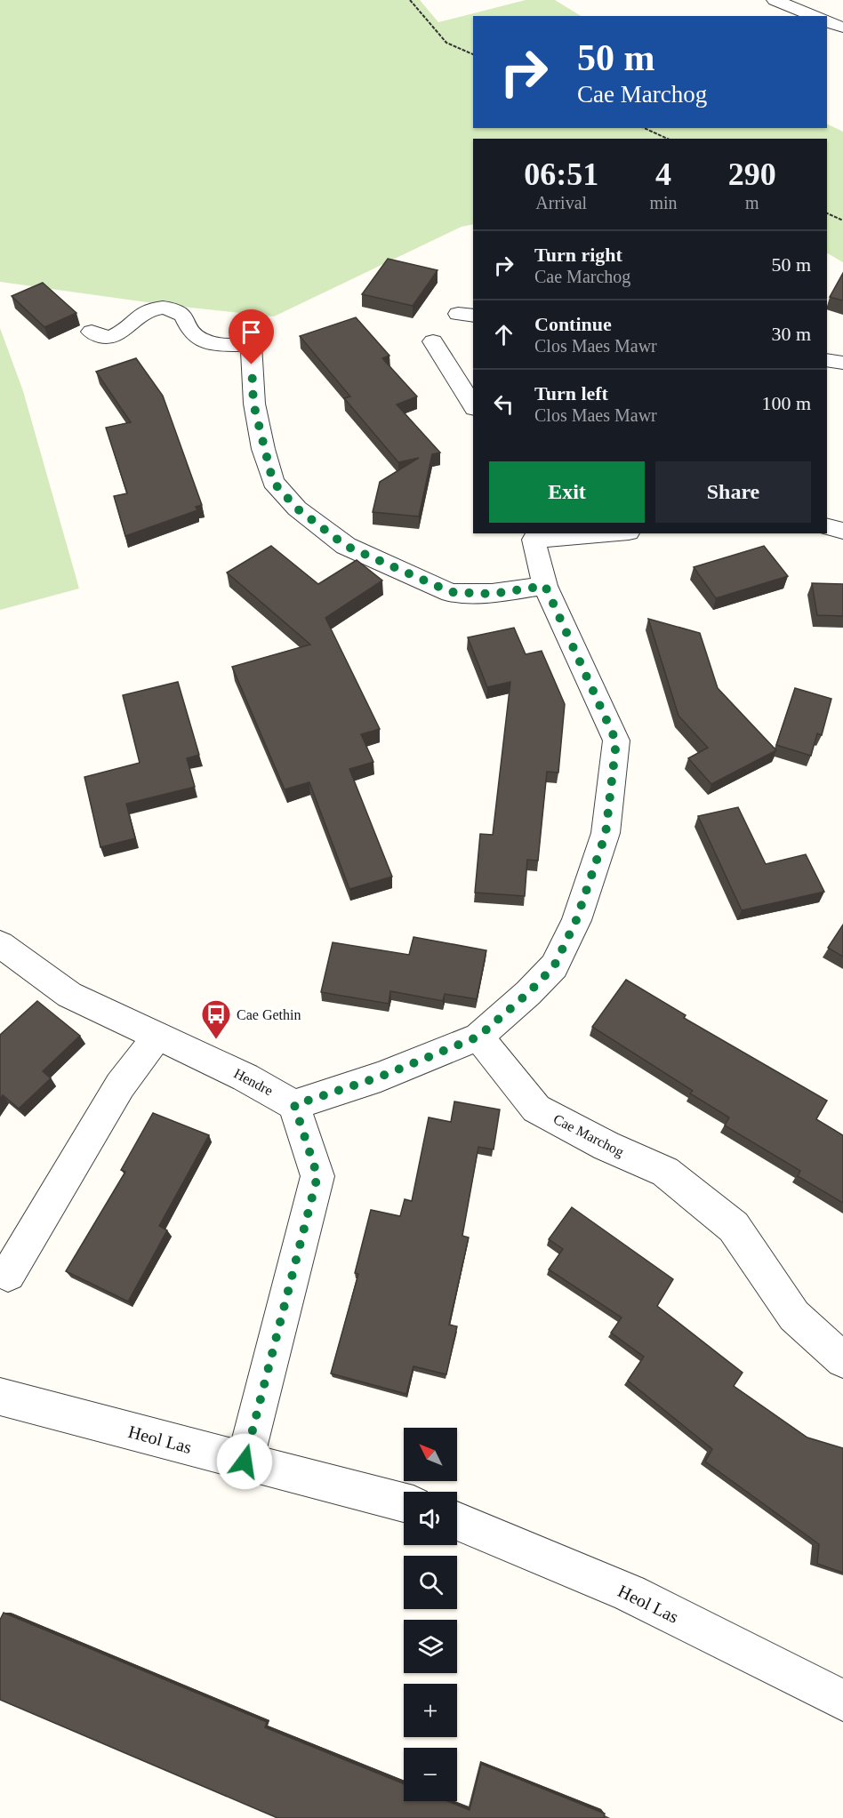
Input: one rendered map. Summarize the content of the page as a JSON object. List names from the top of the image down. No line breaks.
{"streets":{"street":["Hendre","Cae Marchog","Heol Las"]},"places":{"bus stop":["Cae Gethin"]},"north":"top left","page":{"turn":["50 m","Cae Marchog"],"eta":["06:51","Arrival","4","min","290","m"],"list":[{"name":"Turn right","note":"Cae Marchog","value":"50 m"},{"name":"Continue","note":"Clos Maes Mawr","value":"30 m"},{"name":"Turn left","note":"Clos Maes Mawr","value":"100 m"}],"buttons":["Exit","Share"],"map_buttons":["+","−"]}}
